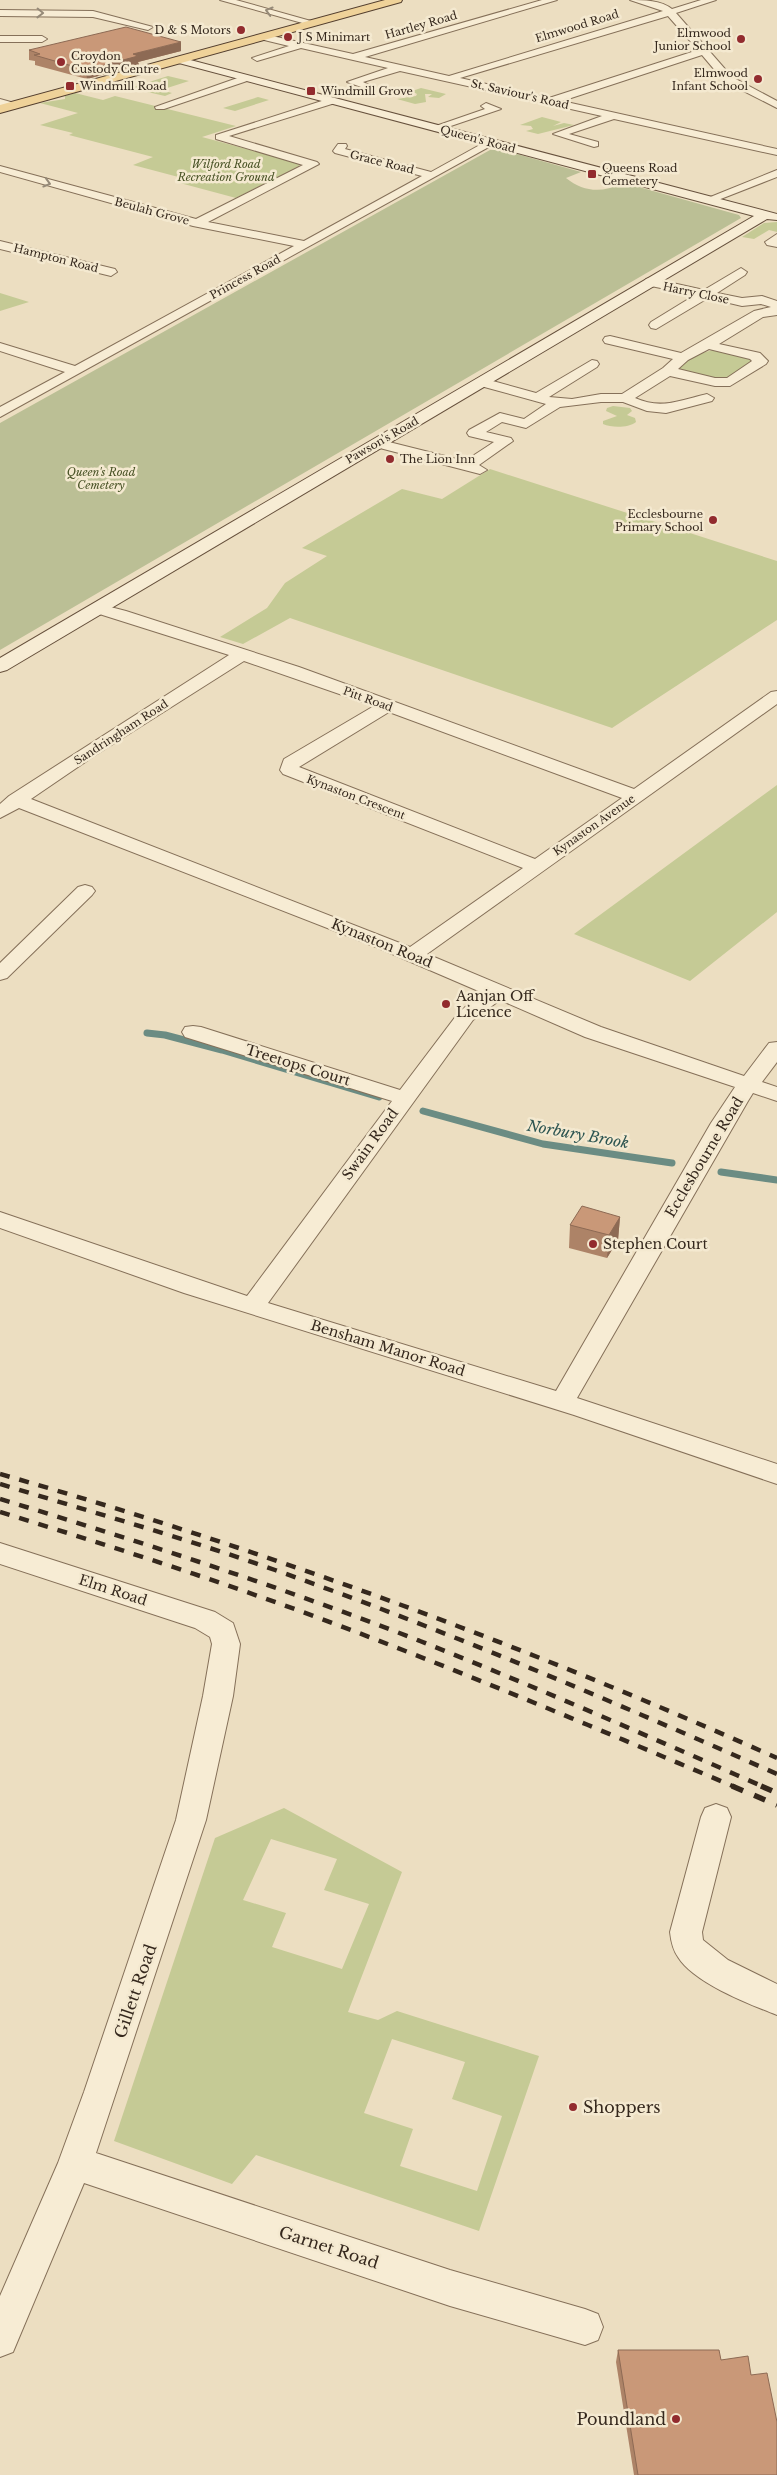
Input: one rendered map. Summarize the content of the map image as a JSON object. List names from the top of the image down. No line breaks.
{"streets":{"street":["Hartley Road","Elmwood Road","St. Saviour's Road","Queen's Road","Grace Road","Beulah Grove","Hampton Road","Princess Road","Harry Close","Pawson's Road","Pitt Road","Sandringham Road","Kynaston Crescent","Kynaston Avenue","Kynaston Road","Treetops Court","Swain Road","Ecclesbourne Road","Bensham Manor Road","Elm Road","Gillett Road","Garnet Road"]},"crossings":[["Hartley Road","St. Saviour's Road"],["Elmwood Road","St. Saviour's Road"],["Queen's Road","Princess Road"],["Queen's Road","Pawson's Road"],["Grace Road","Princess Road"],["Beulah Grove","Princess Road"],["Harry Close","Pawson's Road"],["Pawson's Road","Pitt Road"],["Pitt Road","Sandringham Road"],["Pitt Road","Kynaston Crescent"],["Pitt Road","Kynaston Avenue"],["Sandringham Road","Kynaston Road"],["Kynaston Crescent","Kynaston Avenue"],["Kynaston Avenue","Kynaston Road"],["Kynaston Road","Swain Road"],["Kynaston Road","Ecclesbourne Road"],["Treetops Court","Swain Road"],["Swain Road","Bensham Manor Road"],["Ecclesbourne Road","Bensham Manor Road"],["Elm Road","Gillett Road"],["Gillett Road","Garnet Road"]],"water":["Norbury Brook"],"parks":["Wilford Road Recreation Ground","Queen's Road Cemetery"],"places":{"other":["D & S Motors","J S Minimart","Elmwood Junior School","Croydon Custody Centre","Elmwood Infant School","The Lion Inn","Ecclesbourne Primary School","Aanjan Off Licence","Stephen Court","Shoppers","Poundland"],"transit":["Windmill Road","Windmill Grove","Queens Road Cemetery"]}}
